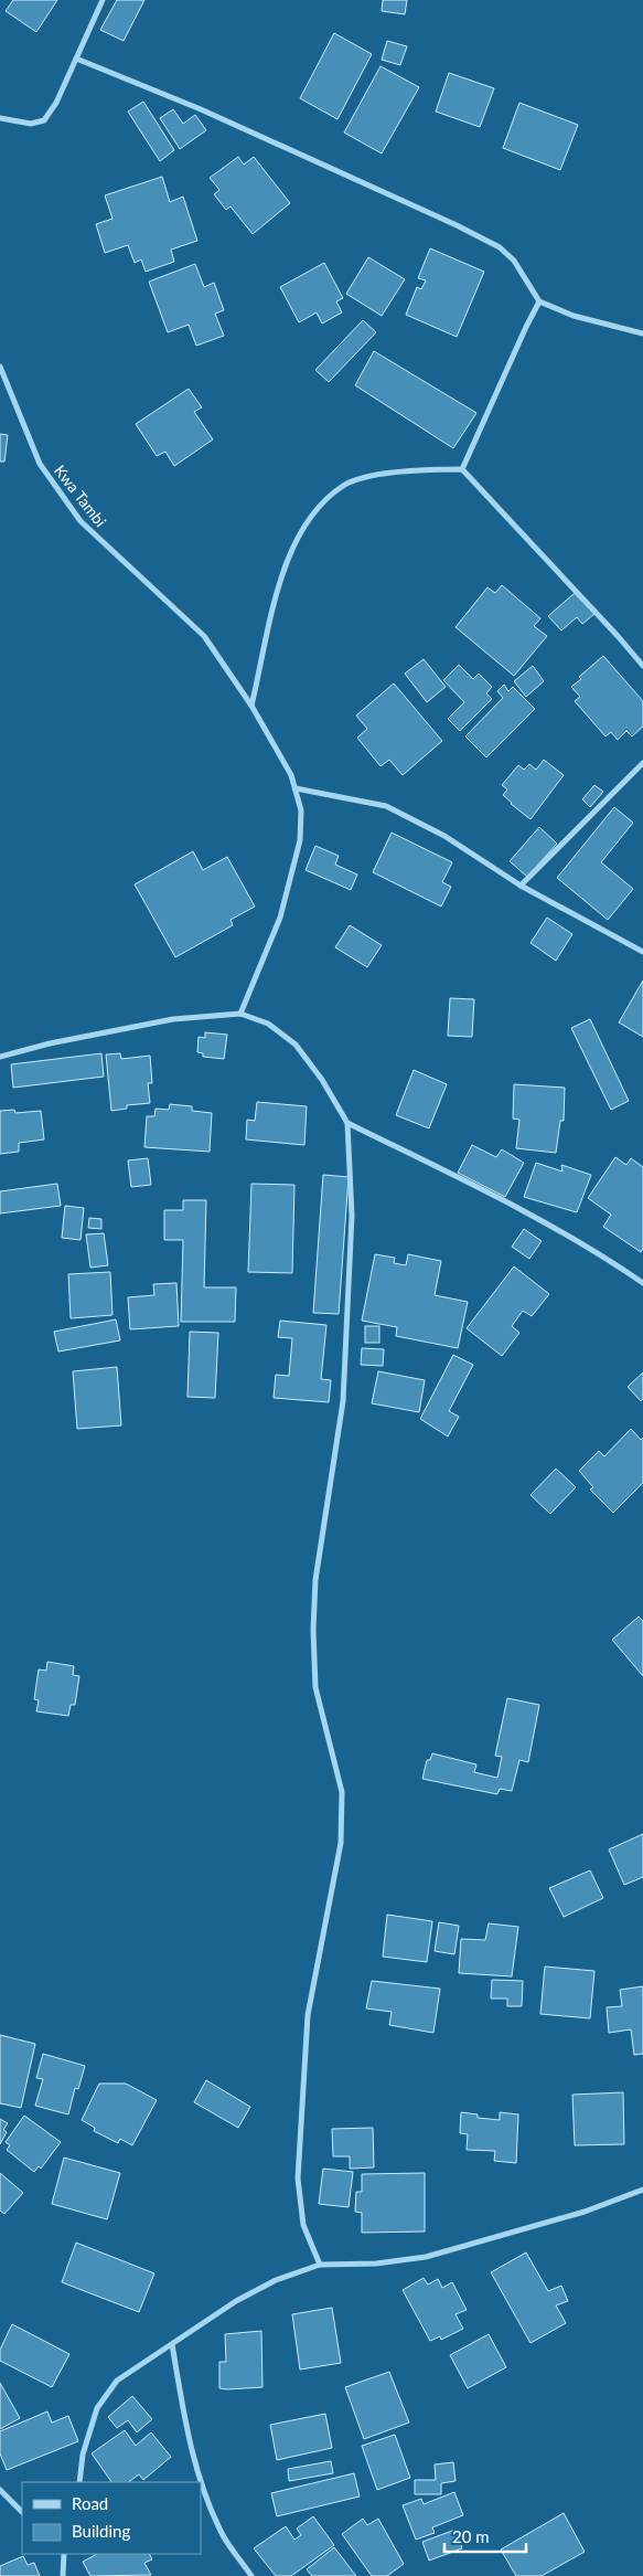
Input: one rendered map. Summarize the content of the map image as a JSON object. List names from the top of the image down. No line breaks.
{"streets":{"street":["Kwa Tambi"]},"legend":["Road","Building"],"scale_bar":"20 m"}
